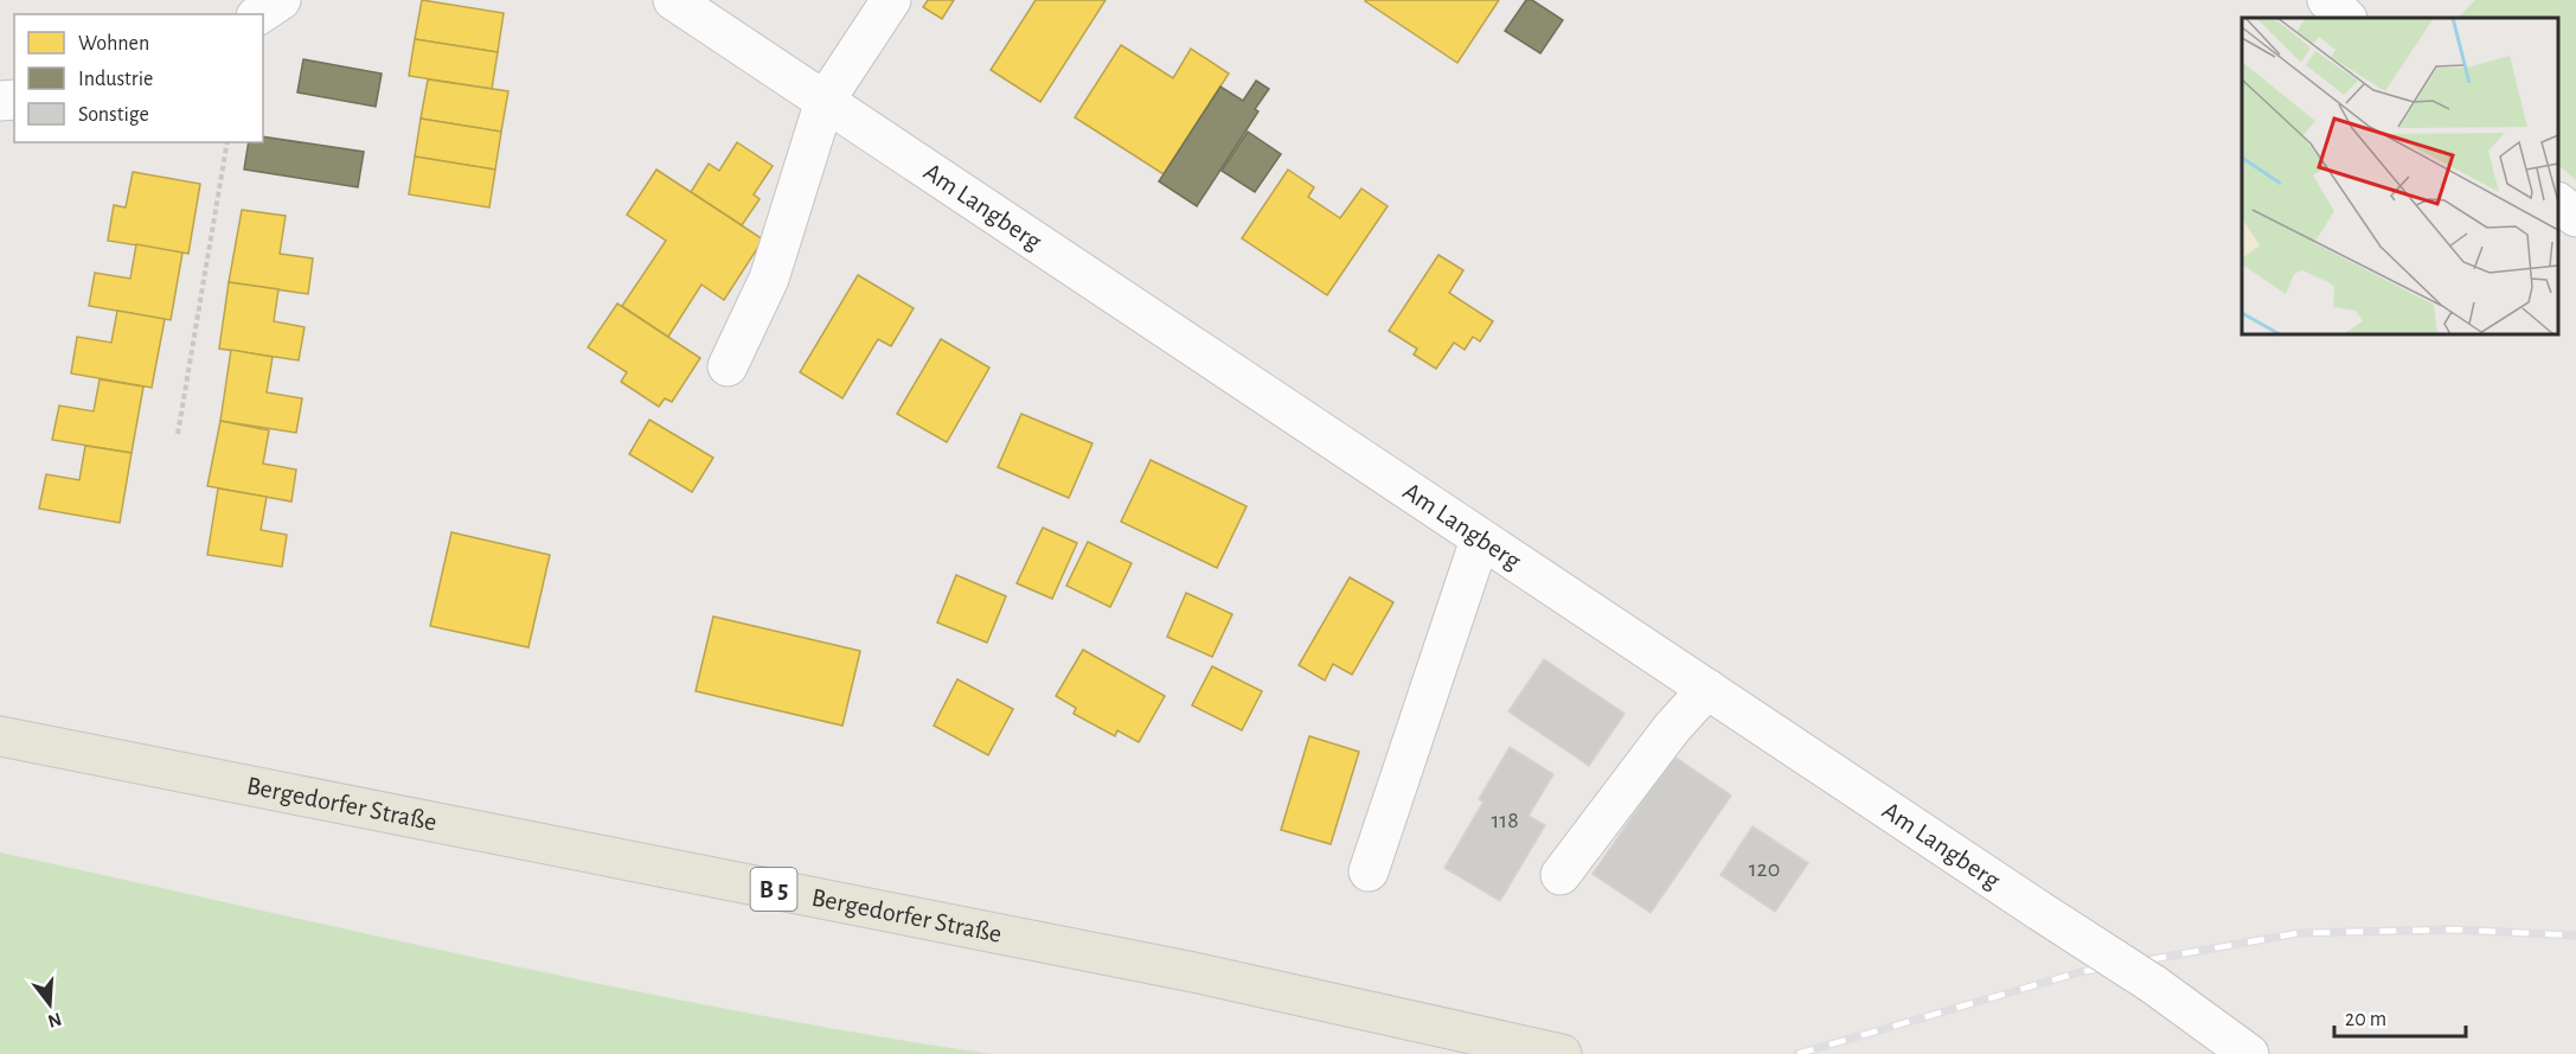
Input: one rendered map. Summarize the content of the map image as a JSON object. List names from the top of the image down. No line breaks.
{"streets":{"main road":["Bergedorfer Straße","B 5"],"street":["Am Langberg"]},"house_numbers":["118","120"],"legend":["Wohnen","Industrie","Sonstige"],"scale_bar":"20 m","north":"bottom"}
